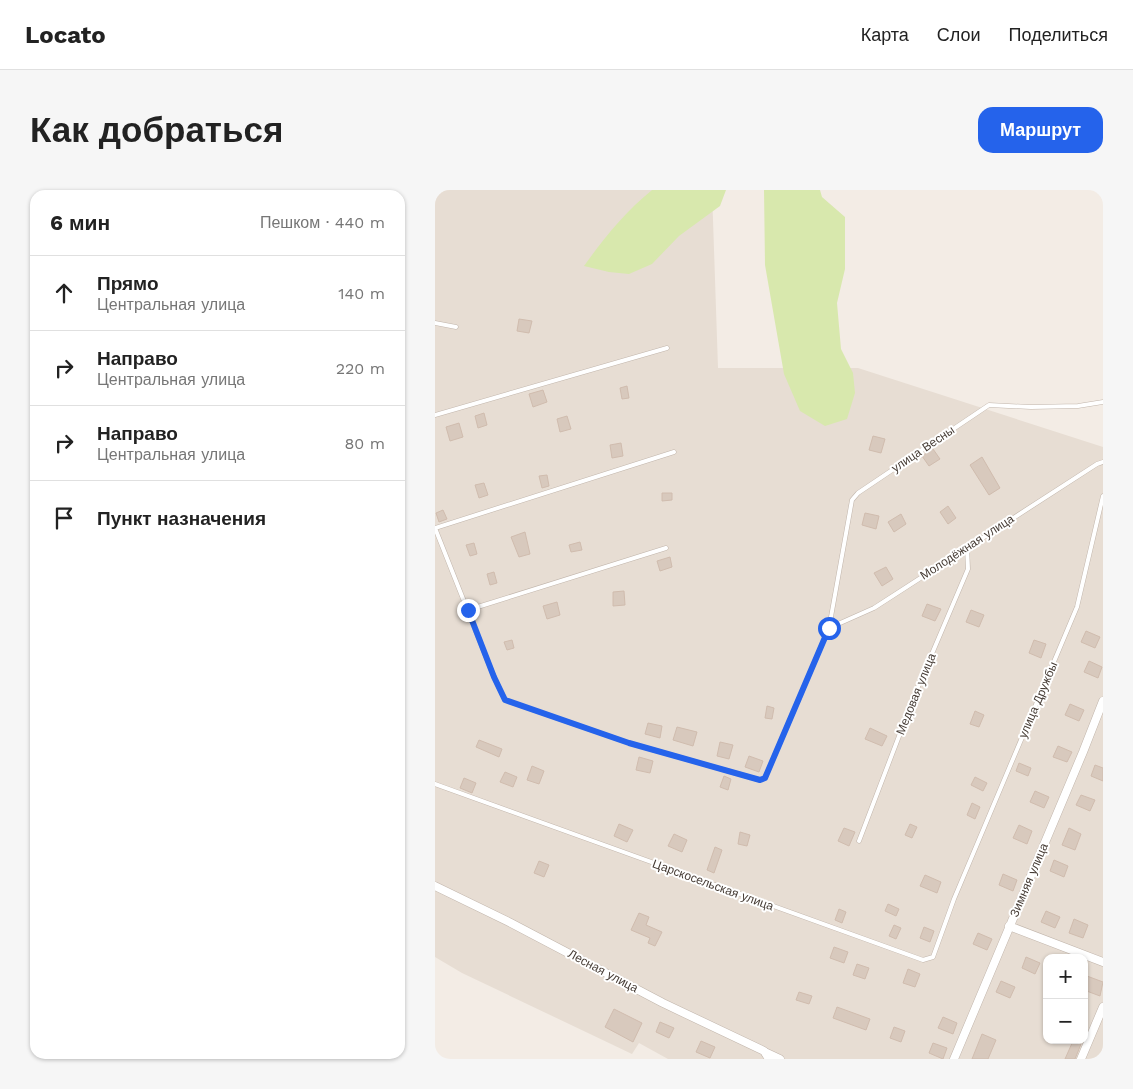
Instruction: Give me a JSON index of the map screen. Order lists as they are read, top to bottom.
{
  "streets": {
    "street": ["Зимняя улица", "Лесная улица"],
    "lane": [
      "улица Весны",
      "Молодёжная улица",
      "Медовая улица",
      "улица Дружбы",
      "Царскосельская улица"
    ]
  },
  "crossings": [
    ["улица Весны", "Молодёжная улица"],
    ["Молодёжная улица", "Медовая улица"],
    ["улица Дружбы", "Царскосельская улица"]
  ],
  "page": {
    "header": "Locato",
    "nav": ["Карта", "Слои", "Поделиться"],
    "buttons": "Маршрут",
    "title": "Как добраться",
    "heading": ["6 мин", "Пешком · 440 m"],
    "list": [
      ["Прямо", "Центральная улица", "140 m"],
      ["Направо", "Центральная улица", "220 m"],
      ["Направо", "Центральная улица", "80 m"],
      "Пункт назначения"
    ],
    "map_buttons": ["+", "−"]
  }
}
